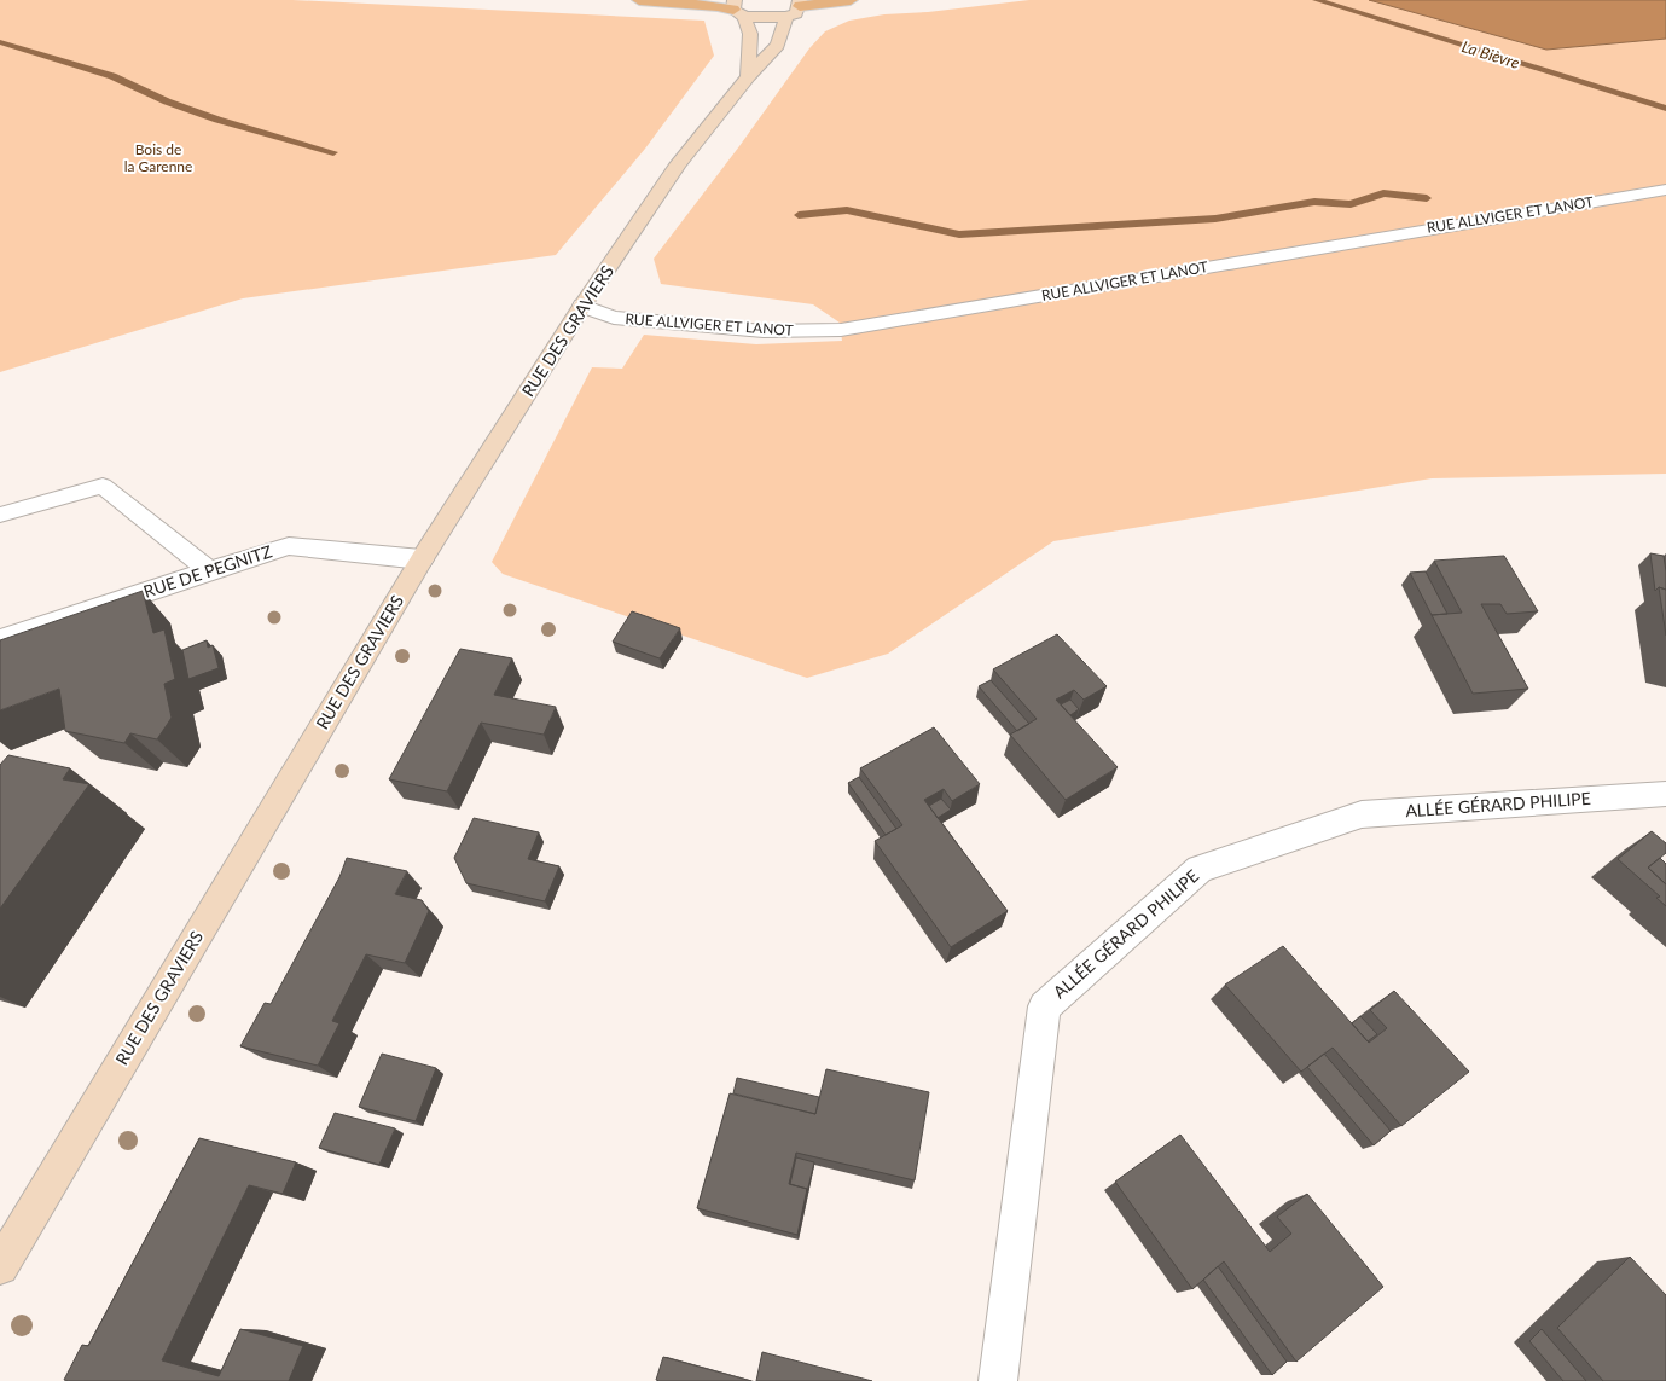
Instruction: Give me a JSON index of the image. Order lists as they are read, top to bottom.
{
  "streets": {
    "street": [
      "RUE ALLVIGER ET LANOT",
      "RUE DES GRAVIERS",
      "RUE DE PEGNITZ",
      "ALLÉE GÉRARD PHILIPE"
    ]
  },
  "crossings": [
    ["RUE ALLVIGER ET LANOT", "RUE DES GRAVIERS"],
    ["RUE DES GRAVIERS", "RUE DE PEGNITZ"]
  ],
  "water": ["La Bièvre"],
  "parks": ["Bois de la Garenne"]
}
